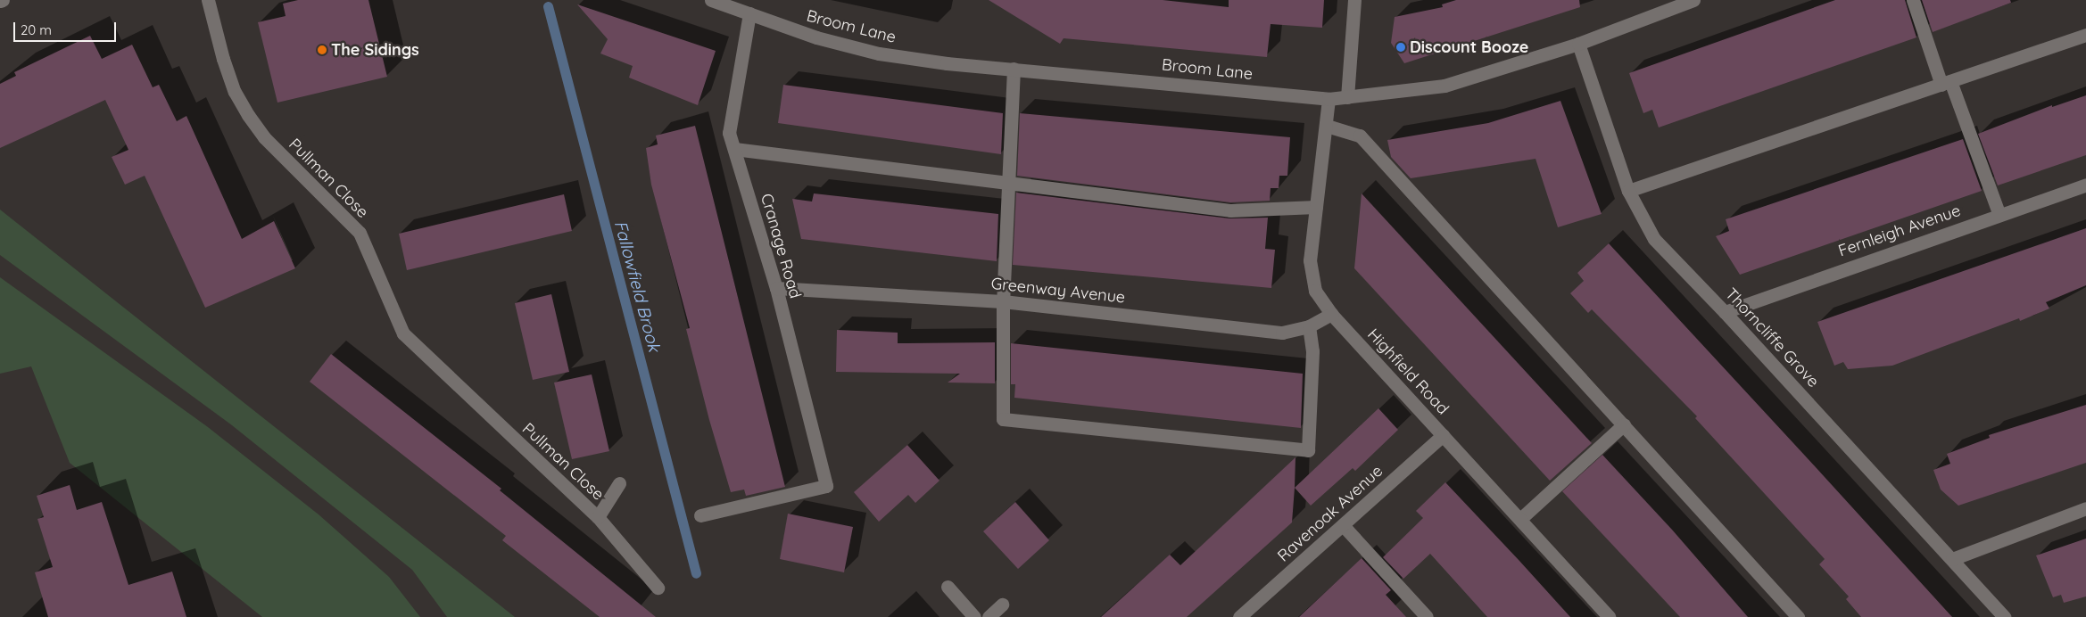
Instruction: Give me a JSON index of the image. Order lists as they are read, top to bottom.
{
  "streets": {
    "street": [
      "Broom Lane",
      "Pullman Close",
      "Fernleigh Avenue",
      "Cranage Road",
      "Greenway Avenue",
      "Thorncliffe Grove",
      "Highfield Road",
      "Ravenoak Avenue"
    ]
  },
  "crossings": [
    ["Broom Lane", "Cranage Road"],
    ["Broom Lane", "Thorncliffe Grove"],
    ["Broom Lane", "Highfield Road"],
    ["Fernleigh Avenue", "Thorncliffe Grove"],
    ["Cranage Road", "Greenway Avenue"],
    ["Greenway Avenue", "Highfield Road"],
    ["Highfield Road", "Ravenoak Avenue"]
  ],
  "water": ["Fallowfield Brook"],
  "places": ["Discount Booze", "The Sidings"],
  "scale_bar": "20 m"
}
